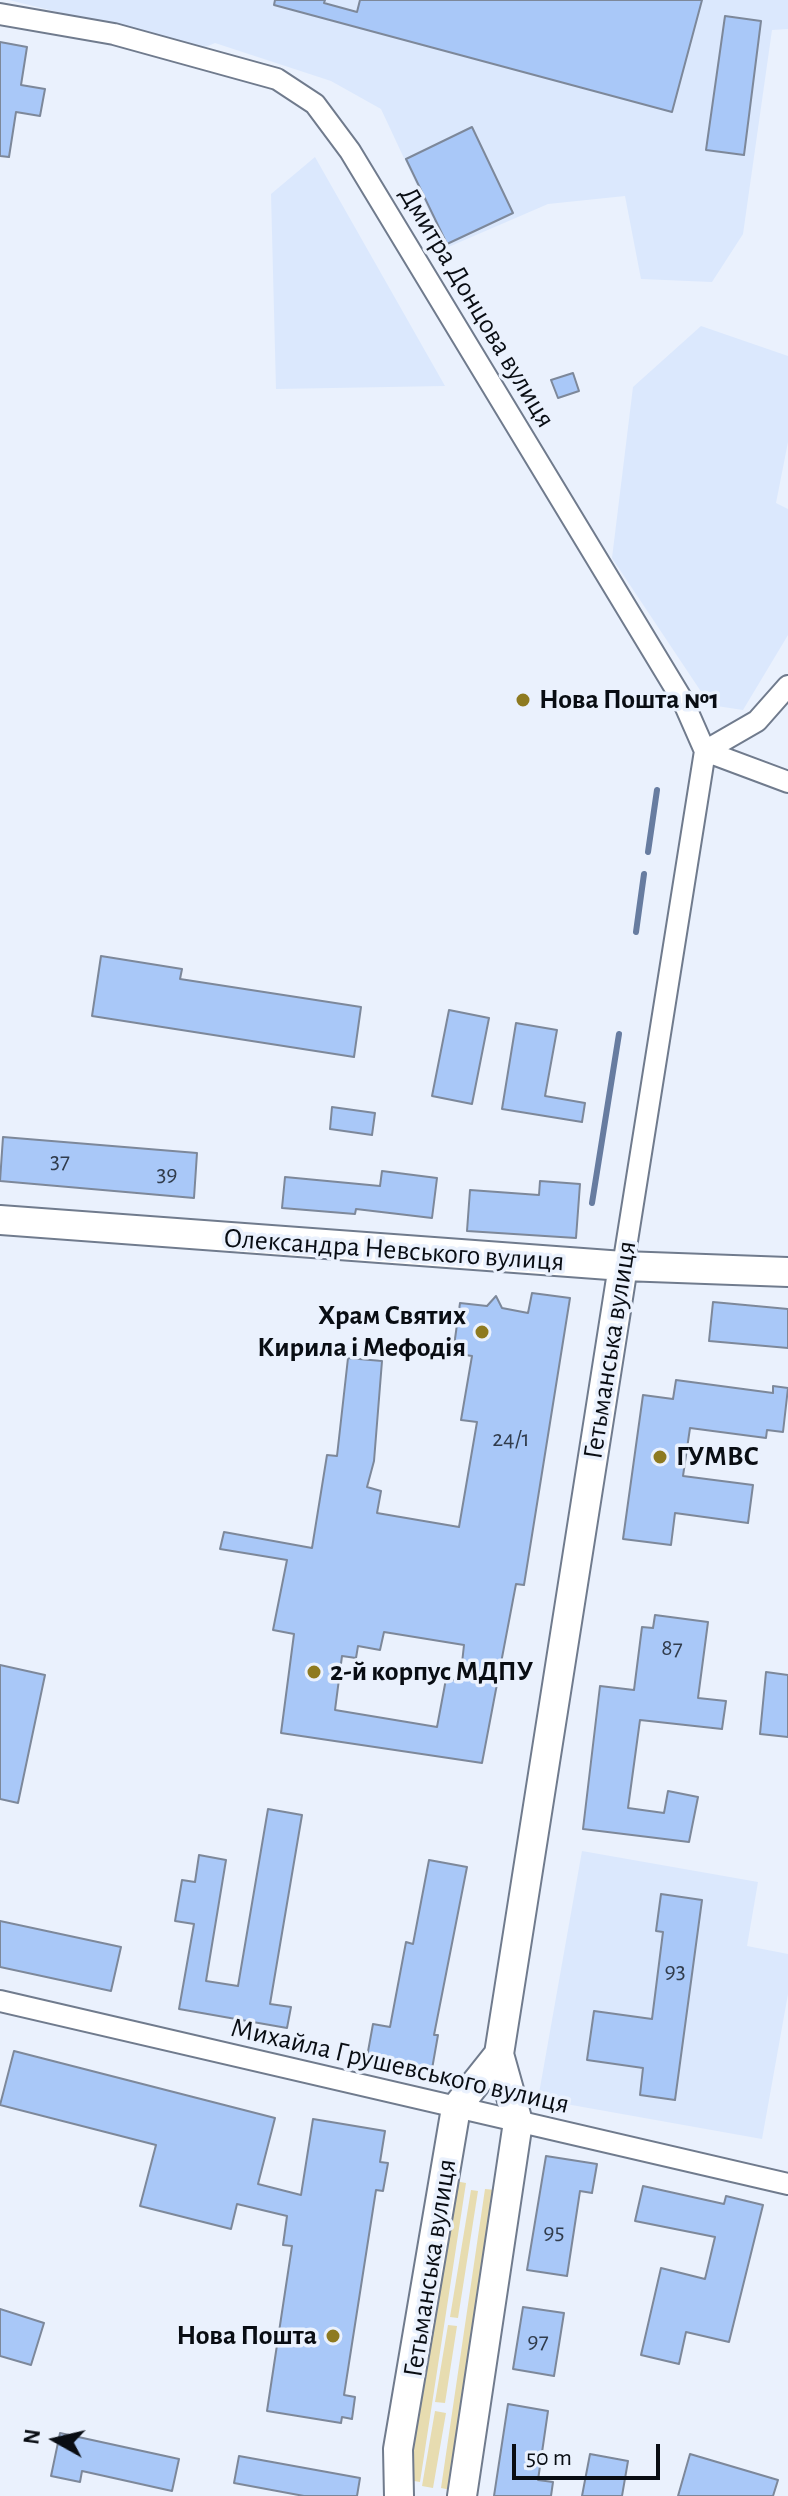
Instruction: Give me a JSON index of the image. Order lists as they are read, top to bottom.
{
  "streets": {
    "street": [
      "Дмитра Донцова вулиця",
      "Олександра Невського вулиця",
      "Гетьманська вулиця",
      "Михайла Грушевського вулиця"
    ]
  },
  "crossings": [
    ["Дмитра Донцова вулиця", "Гетьманська вулиця"],
    ["Олександра Невського вулиця", "Гетьманська вулиця"],
    ["Гетьманська вулиця", "Михайла Грушевського вулиця"]
  ],
  "places": [
    "Нова Пошта №1",
    "Храм Святих Кирила і Мефодія",
    "ГУМВС",
    "2-й корпус МДПУ",
    "Нова Пошта"
  ],
  "house_numbers": [
    "37",
    "39",
    "24/1",
    "87",
    "93",
    "95",
    "97"
  ],
  "scale_bar": "50 m",
  "north": "left"
}
